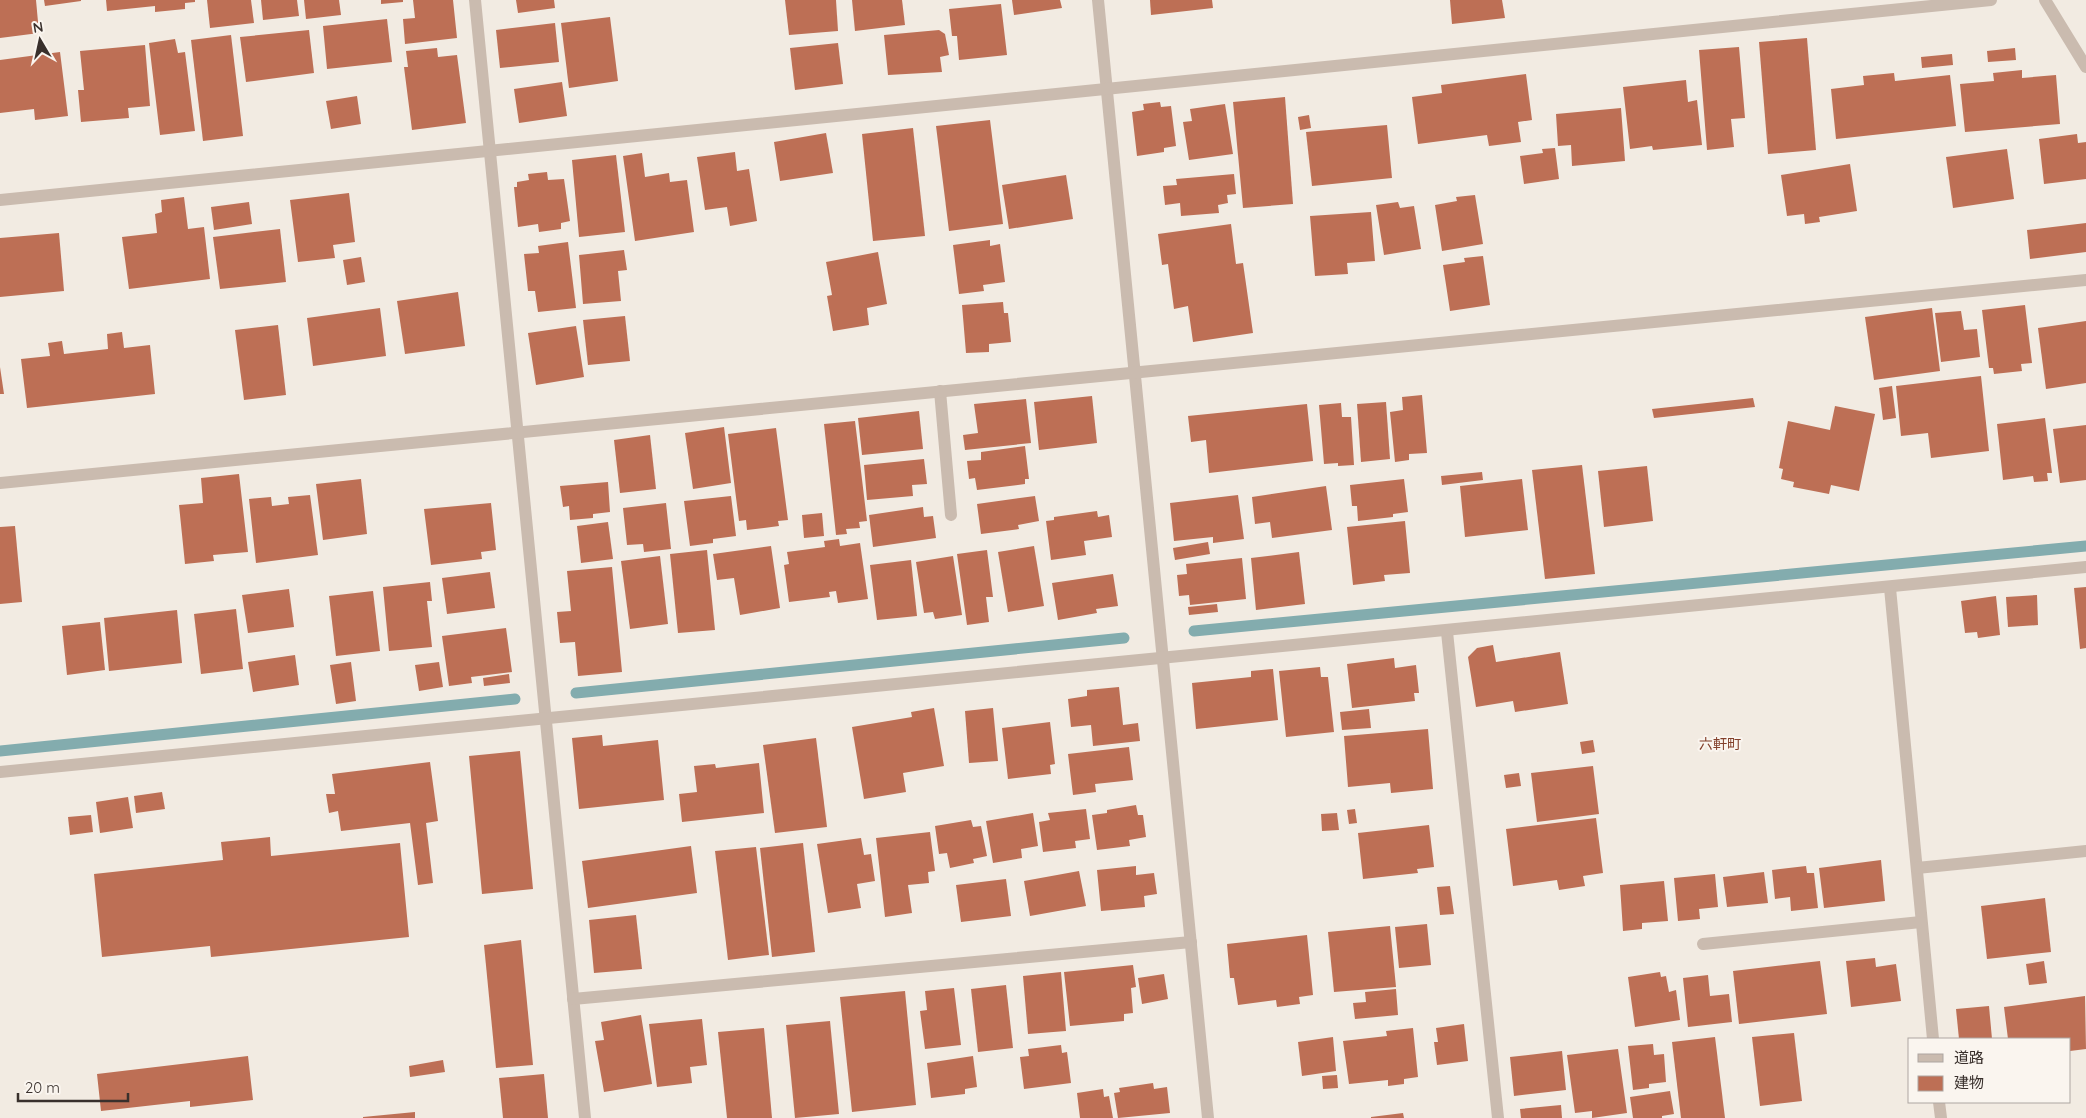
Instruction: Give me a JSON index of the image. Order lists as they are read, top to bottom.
{
  "districts": ["六軒町"],
  "legend": ["道路", "建物"],
  "scale_bar": "20 m",
  "north": "top"
}
